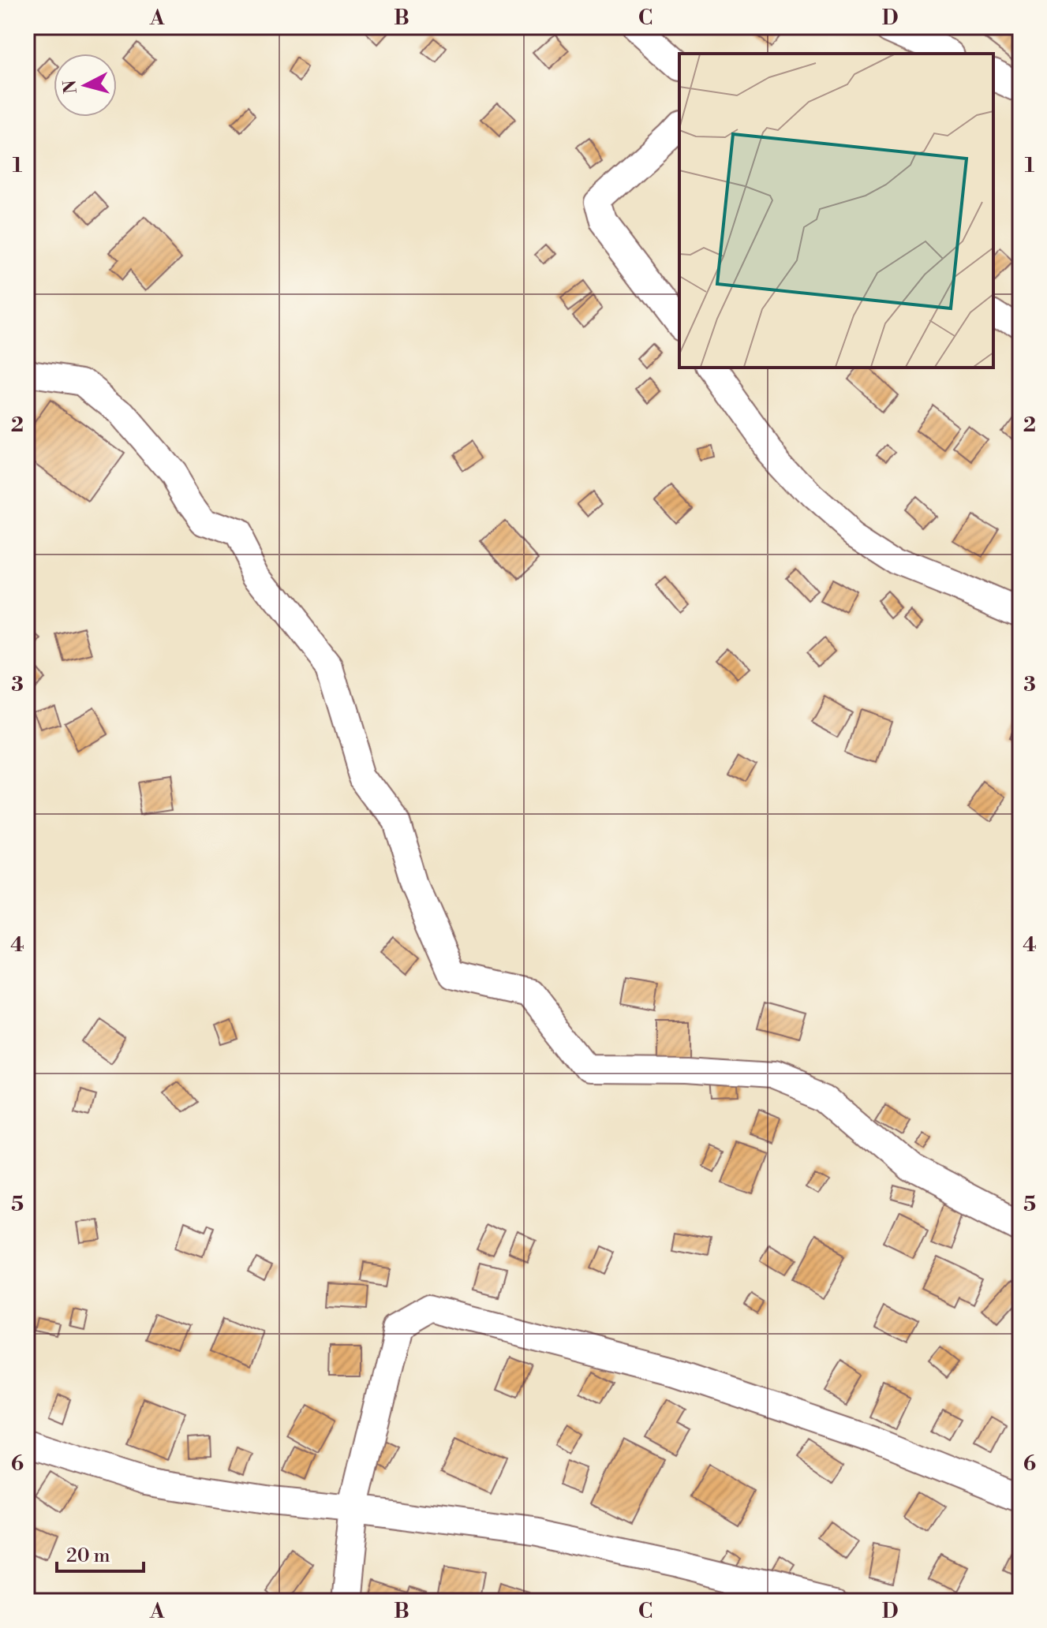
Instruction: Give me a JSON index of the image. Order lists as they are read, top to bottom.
{
  "scale_bar": "20 m",
  "north": "left",
  "grid": {
    "columns": [
      "A",
      "B",
      "C",
      "D"
    ],
    "rows": [
      "1",
      "2",
      "3",
      "4",
      "5",
      "6"
    ]
  }
}
